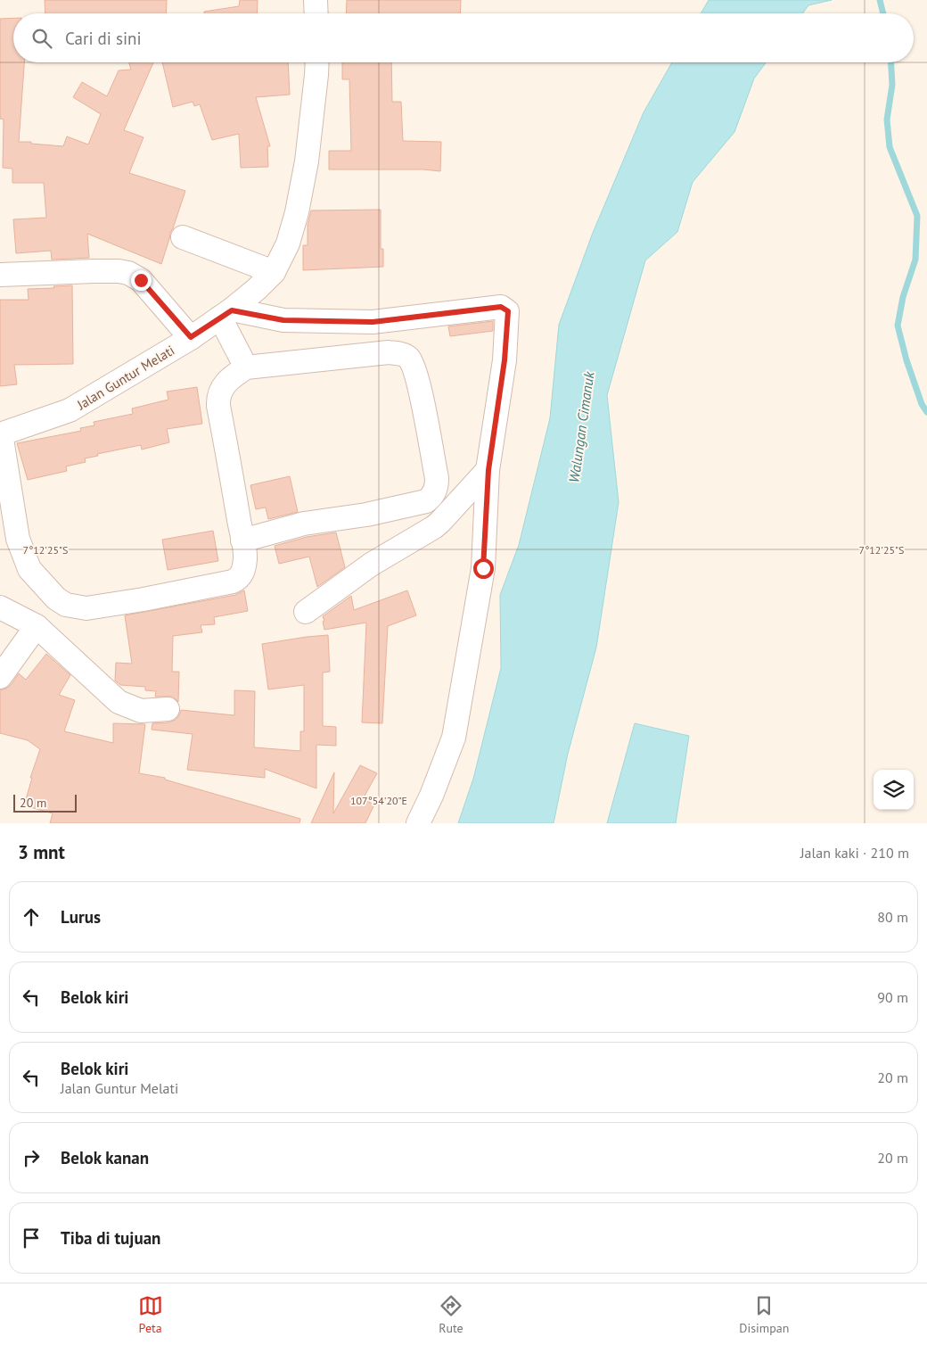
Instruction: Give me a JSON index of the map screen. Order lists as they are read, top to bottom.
{
  "streets": {
    "street": ["Jalan Guntur Melati"]
  },
  "water": ["Walungan Cimanuk"],
  "scale_bar": "20 m",
  "page": {
    "search": "Cari di sini",
    "scale": "20 m",
    "heading": ["3 mnt", "Jalan kaki · 210 m"],
    "list": [
      ["Lurus", "80 m"],
      ["Belok kiri", "90 m"],
      ["Belok kiri", "Jalan Guntur Melati", "20 m"],
      ["Belok kanan", "20 m"],
      "Tiba di tujuan"
    ],
    "nav": ["Peta", "Rute", "Disimpan"]
  },
  "coordinates": ["7°12'25\"S", "107°54'20\"E"]
}
